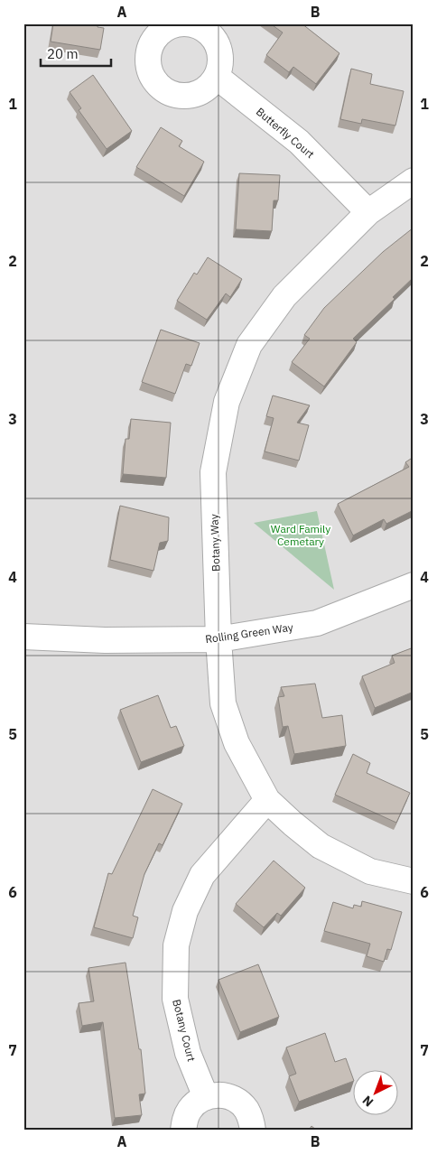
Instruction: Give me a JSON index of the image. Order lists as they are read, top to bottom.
{
  "streets": {
    "street": [
      "Butterfly Court",
      "Botany Way",
      "Rolling Green Way",
      "Botany Court"
    ]
  },
  "crossings": [
    ["Butterfly Court", "Botany Way"],
    ["Botany Way", "Rolling Green Way"],
    ["Botany Way", "Botany Court"]
  ],
  "parks": ["Ward Family Cemetary"],
  "scale_bar": "20 m",
  "north": "bottom left",
  "grid": {
    "columns": ["A", "B"],
    "rows": [
      "1",
      "2",
      "3",
      "4",
      "5",
      "6",
      "7"
    ]
  }
}
